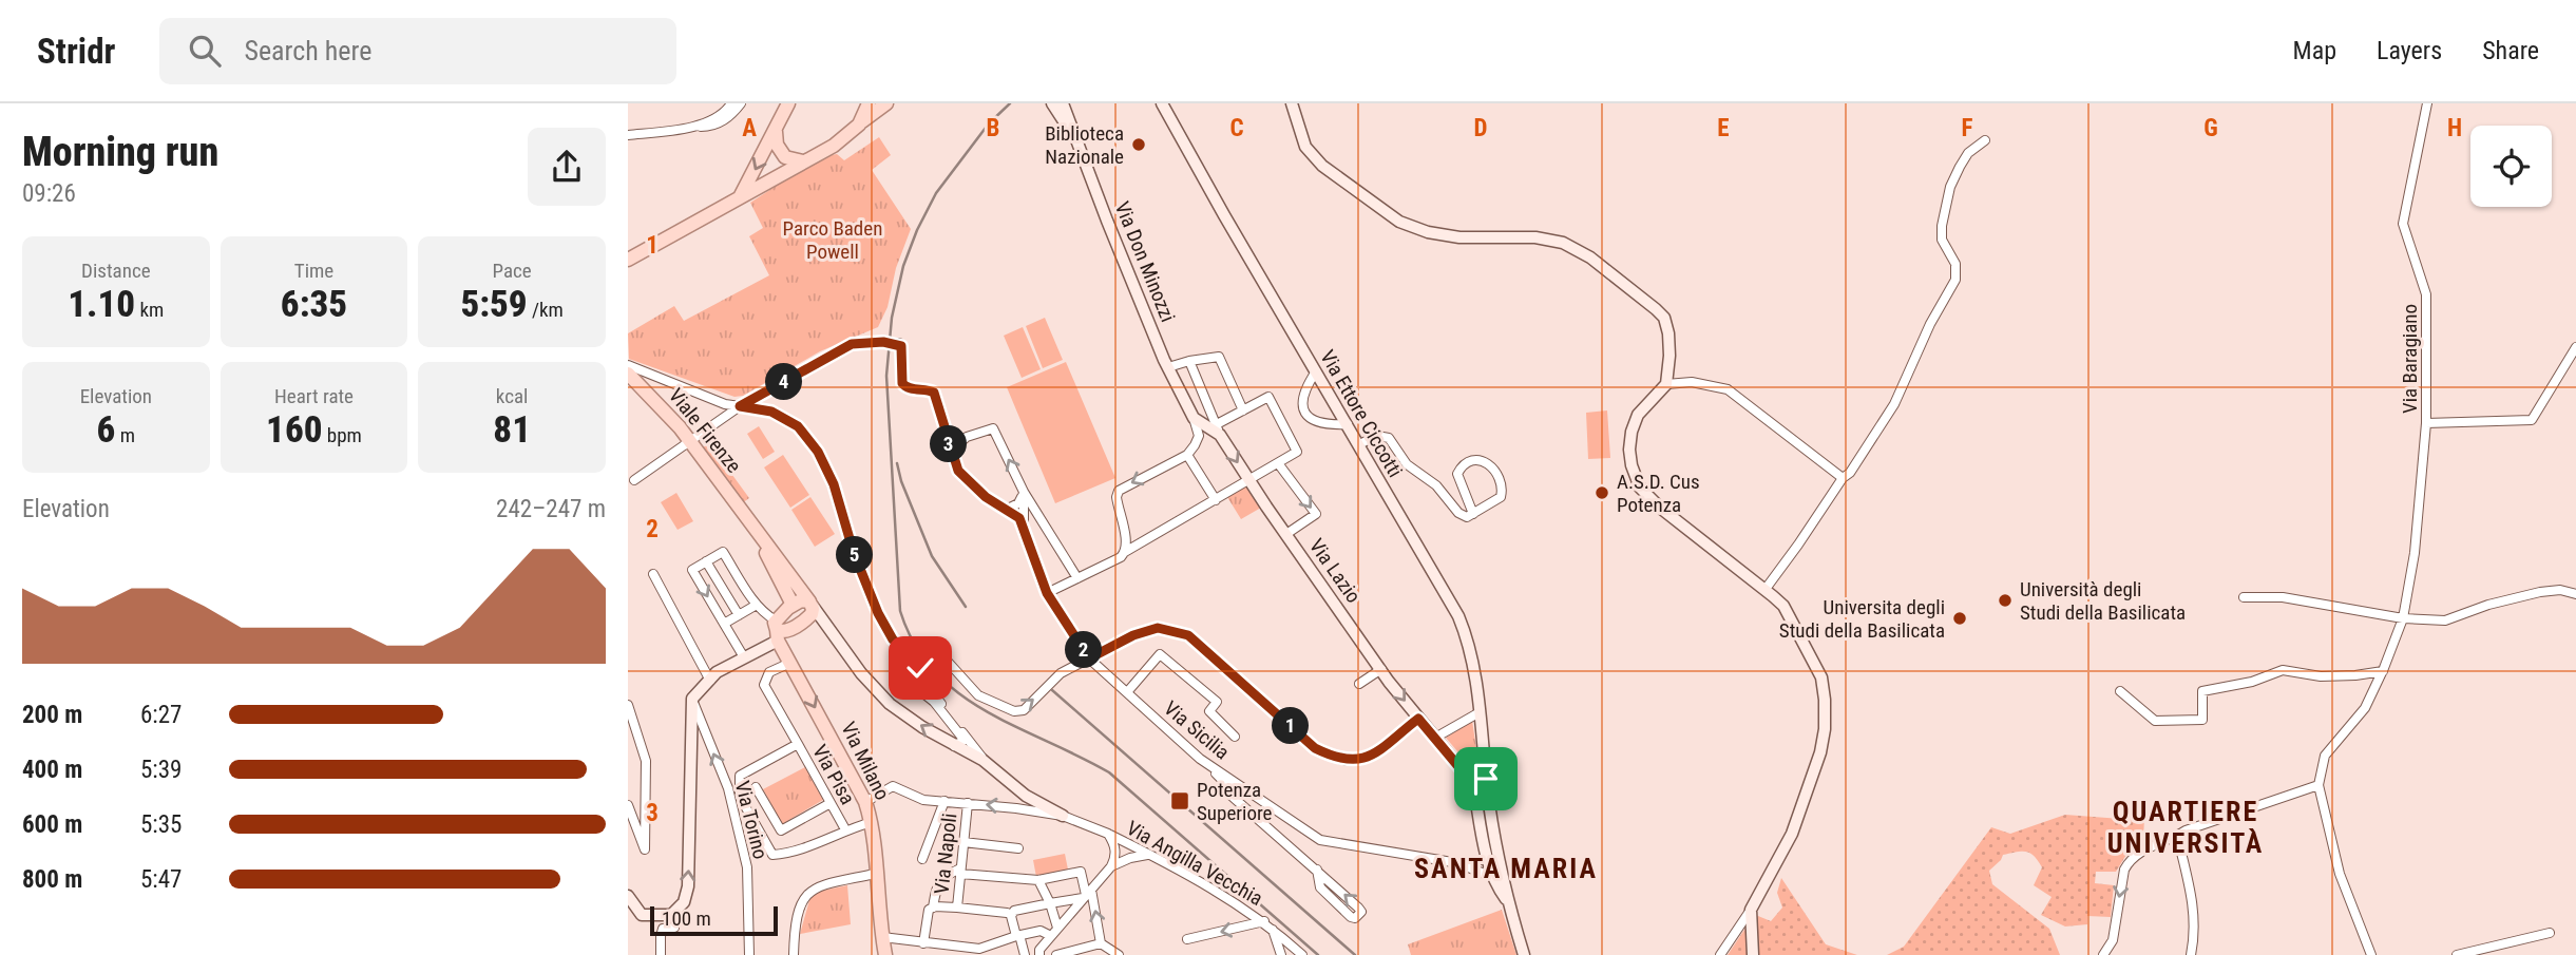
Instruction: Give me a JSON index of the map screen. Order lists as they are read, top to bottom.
{
  "streets": {
    "main road": [
      "Via Don Minozzi",
      "Via Ettore Ciccotti",
      "Viale Firenze",
      "Via Lazio",
      "Via Milano"
    ],
    "street": [
      "Via Baragiano",
      "Via Sicilia",
      "Via Pisa",
      "Via Torino",
      "Via Napoli",
      "Via Angilla Vecchia"
    ]
  },
  "crossings": [
    ["Via Don Minozzi", "Via Lazio"],
    ["Via Ettore Ciccotti", "Via Lazio"],
    ["Viale Firenze", "Via Angilla Vecchia"],
    ["Via Milano", "Via Pisa"],
    ["Via Milano", "Via Angilla Vecchia"],
    ["Via Napoli", "Via Angilla Vecchia"]
  ],
  "one_way": ["Via Milano", "Via Torino"],
  "districts": ["QUARTIERE UNIVERSITÀ", "SANTA MARIA"],
  "parks": ["Parco Baden Powell"],
  "places": {
    "other": [
      "Biblioteca Nazionale",
      "A.S.D. Cus Potenza",
      "Università degli Studi della Basilicata",
      "Universita degli Studi della Basilicata"
    ],
    "transit": ["Potenza Superiore"]
  },
  "scale_bar": "100 m",
  "page": {
    "header": "Stridr",
    "search": "Search here",
    "nav": ["Map", "Layers", "Share"],
    "heading": ["Morning run", "09:26"],
    "stats": [
      ["Distance", "1.10 km"],
      ["Time", "6:35"],
      ["Pace", "5:59 /km"],
      ["Elevation", "6 m"],
      ["Heart rate", "160 bpm"],
      ["kcal", "81"]
    ],
    "pins": [
      "4",
      "3",
      "5",
      "2",
      "1"
    ],
    "chart": ["Elevation", "242–247 m"],
    "list": [
      {
        "name": "200 m",
        "note": "6:27"
      },
      {
        "name": "400 m",
        "note": "5:39"
      },
      {
        "name": "600 m",
        "note": "5:35"
      },
      {
        "name": "800 m",
        "note": "5:47"
      }
    ],
    "scale": "100 m"
  },
  "grid": {
    "columns": [
      "A",
      "B",
      "C",
      "D",
      "E",
      "F",
      "G",
      "H"
    ],
    "rows": ["1", "2", "3"]
  }
}
